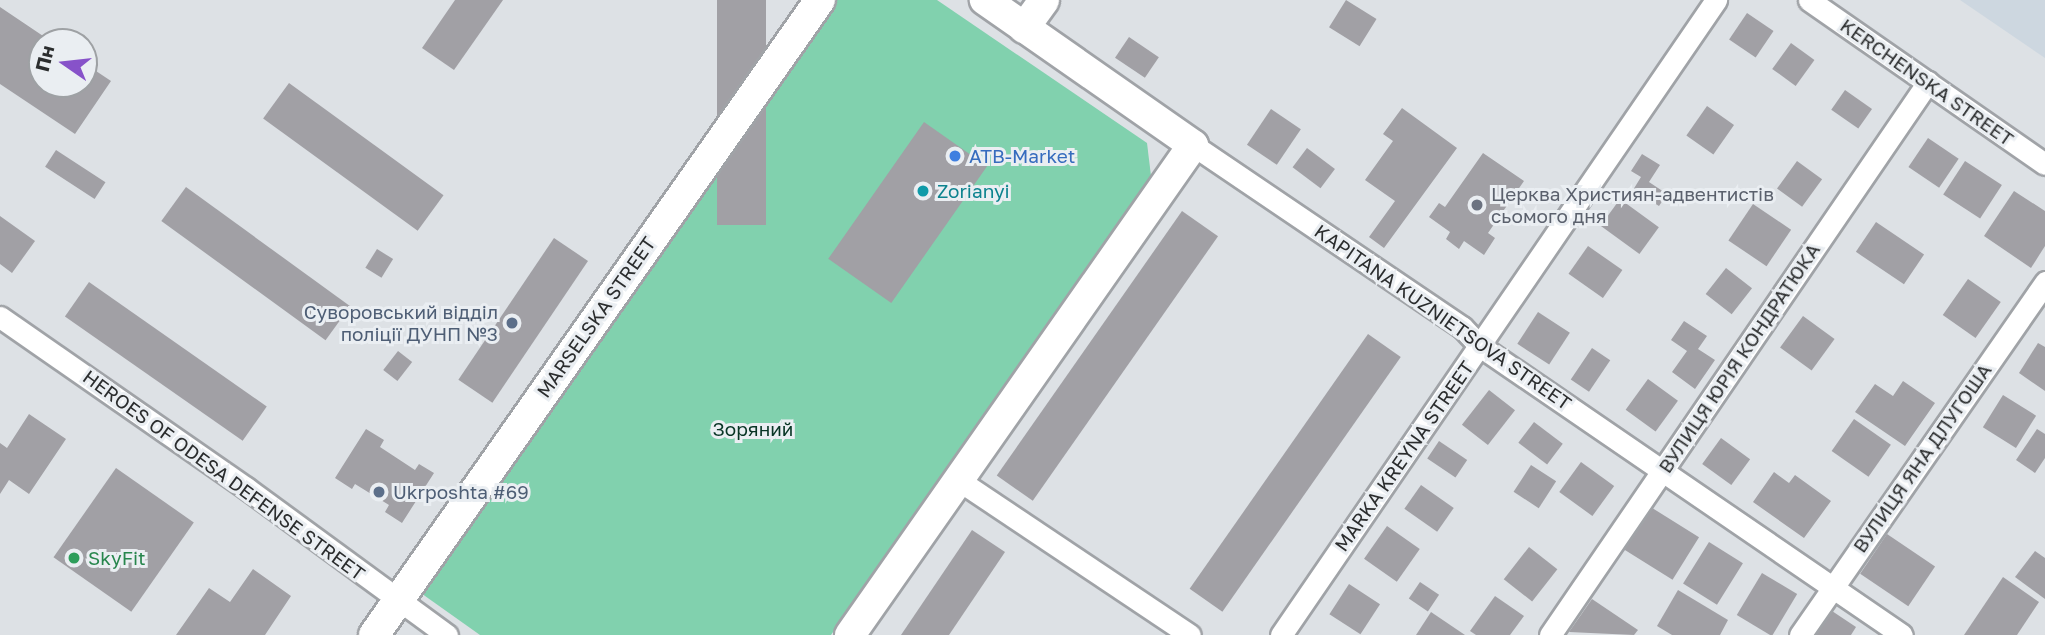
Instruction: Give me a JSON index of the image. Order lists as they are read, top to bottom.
{
  "streets": {
    "street": [
      "KERCHENSKA STREET",
      "MARSELSKA STREET",
      "KAPITANA KUZNIETSOVA STREET",
      "ВУЛИЦЯ ЮРІЯ КОНДРАТЮКА",
      "MARKA KREYNA STREET",
      "ВУЛИЦЯ ЯНА ДЛУГОША",
      "HEROES OF ODESA DEFENSE STREET"
    ]
  },
  "crossings": [
    ["KERCHENSKA STREET", "ВУЛИЦЯ ЮРІЯ КОНДРАТЮКА"],
    ["MARSELSKA STREET", "HEROES OF ODESA DEFENSE STREET"],
    ["KAPITANA KUZNIETSOVA STREET", "ВУЛИЦЯ ЮРІЯ КОНДРАТЮКА"],
    ["KAPITANA KUZNIETSOVA STREET", "MARKA KREYNA STREET"],
    ["KAPITANA KUZNIETSOVA STREET", "ВУЛИЦЯ ЯНА ДЛУГОША"]
  ],
  "parks": ["Зоряний"],
  "places": [
    "ATB-Market",
    "Zorianyi",
    "Церква Християн-адвентистів сьомого дня",
    "Суворовський відділ поліції ДУНП №3",
    "Ukrposhta #69",
    "SkyFit"
  ],
  "north": "left"
}
